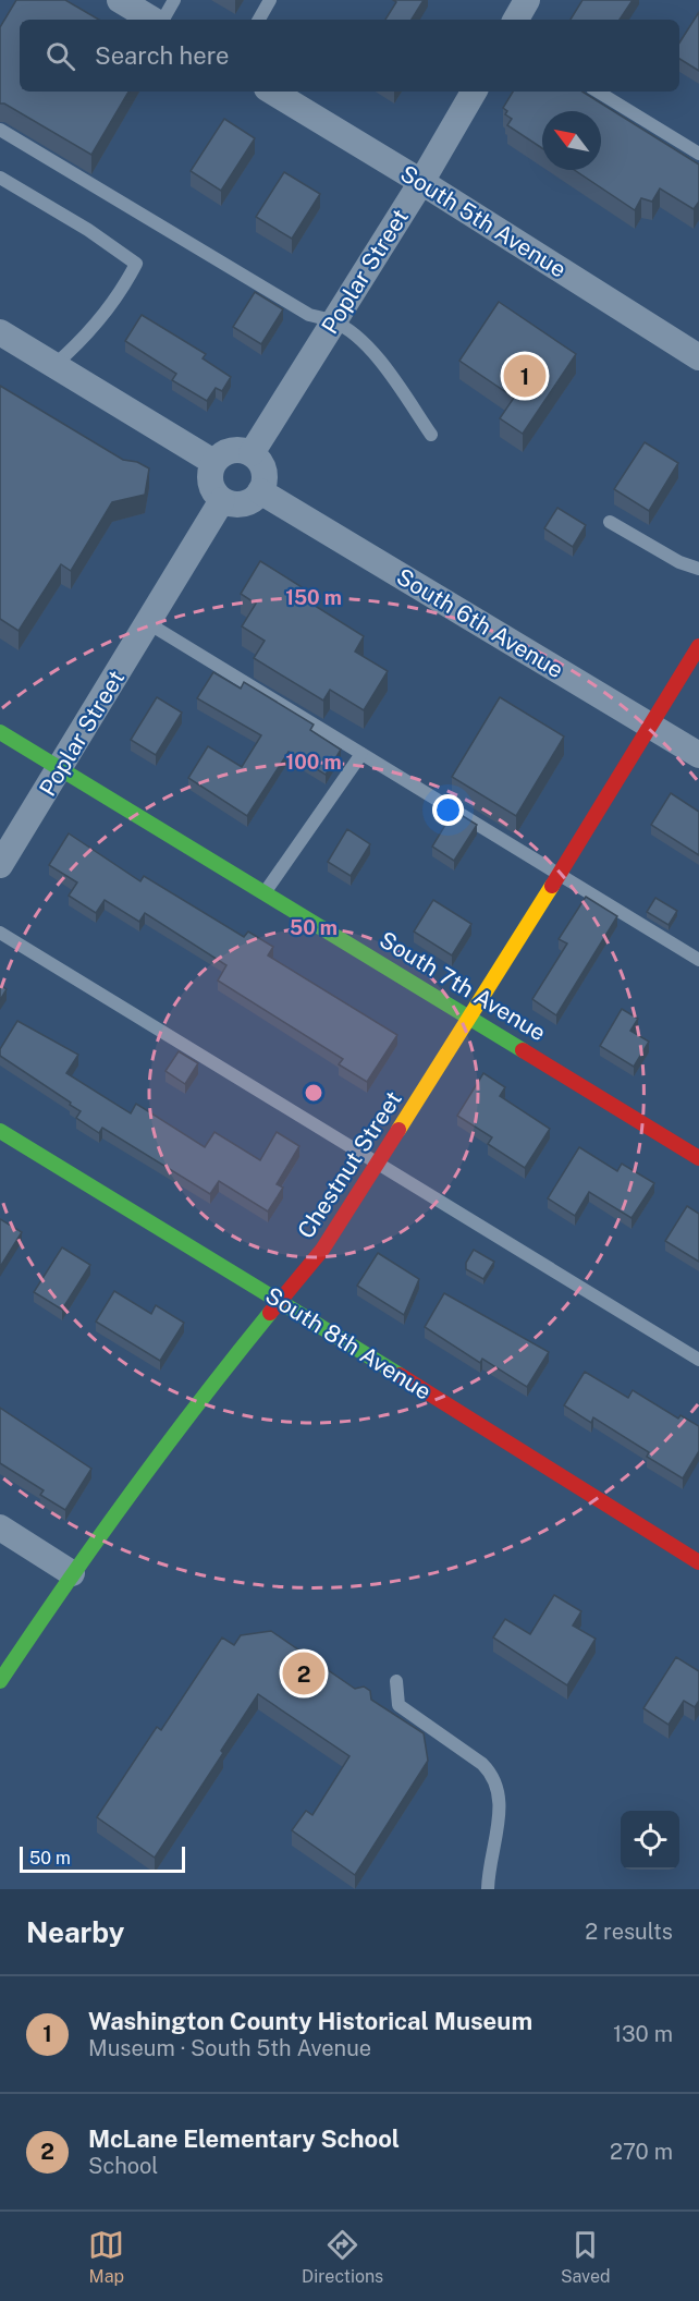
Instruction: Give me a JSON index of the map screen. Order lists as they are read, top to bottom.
{
  "streets": {
    "street": [
      "South 5th Avenue",
      "Poplar Street",
      "South 6th Avenue",
      "South 7th Avenue",
      "Chestnut Street",
      "South 8th Avenue"
    ]
  },
  "crossings": [
    ["South 5th Avenue", "Poplar Street"],
    ["Poplar Street", "South 6th Avenue"],
    ["Poplar Street", "South 7th Avenue"],
    ["South 6th Avenue", "Chestnut Street"],
    ["South 7th Avenue", "Chestnut Street"],
    ["Chestnut Street", "South 8th Avenue"]
  ],
  "scale_bar": "50 m",
  "north": "top left",
  "page": {
    "search": "Search here",
    "pins": ["1", "2"],
    "scale": "50 m",
    "heading": ["Nearby", "2 results"],
    "list": [
      {
        "mark": "1",
        "name": "Washington County Historical Museum",
        "note": "Museum · South 5th Avenue",
        "value": "130 m"
      },
      {
        "mark": "2",
        "name": "McLane Elementary School",
        "note": "School",
        "value": "270 m"
      }
    ],
    "nav": ["Map", "Directions", "Saved"]
  },
  "rings": ["150 m", "100 m", "50 m"]
}
